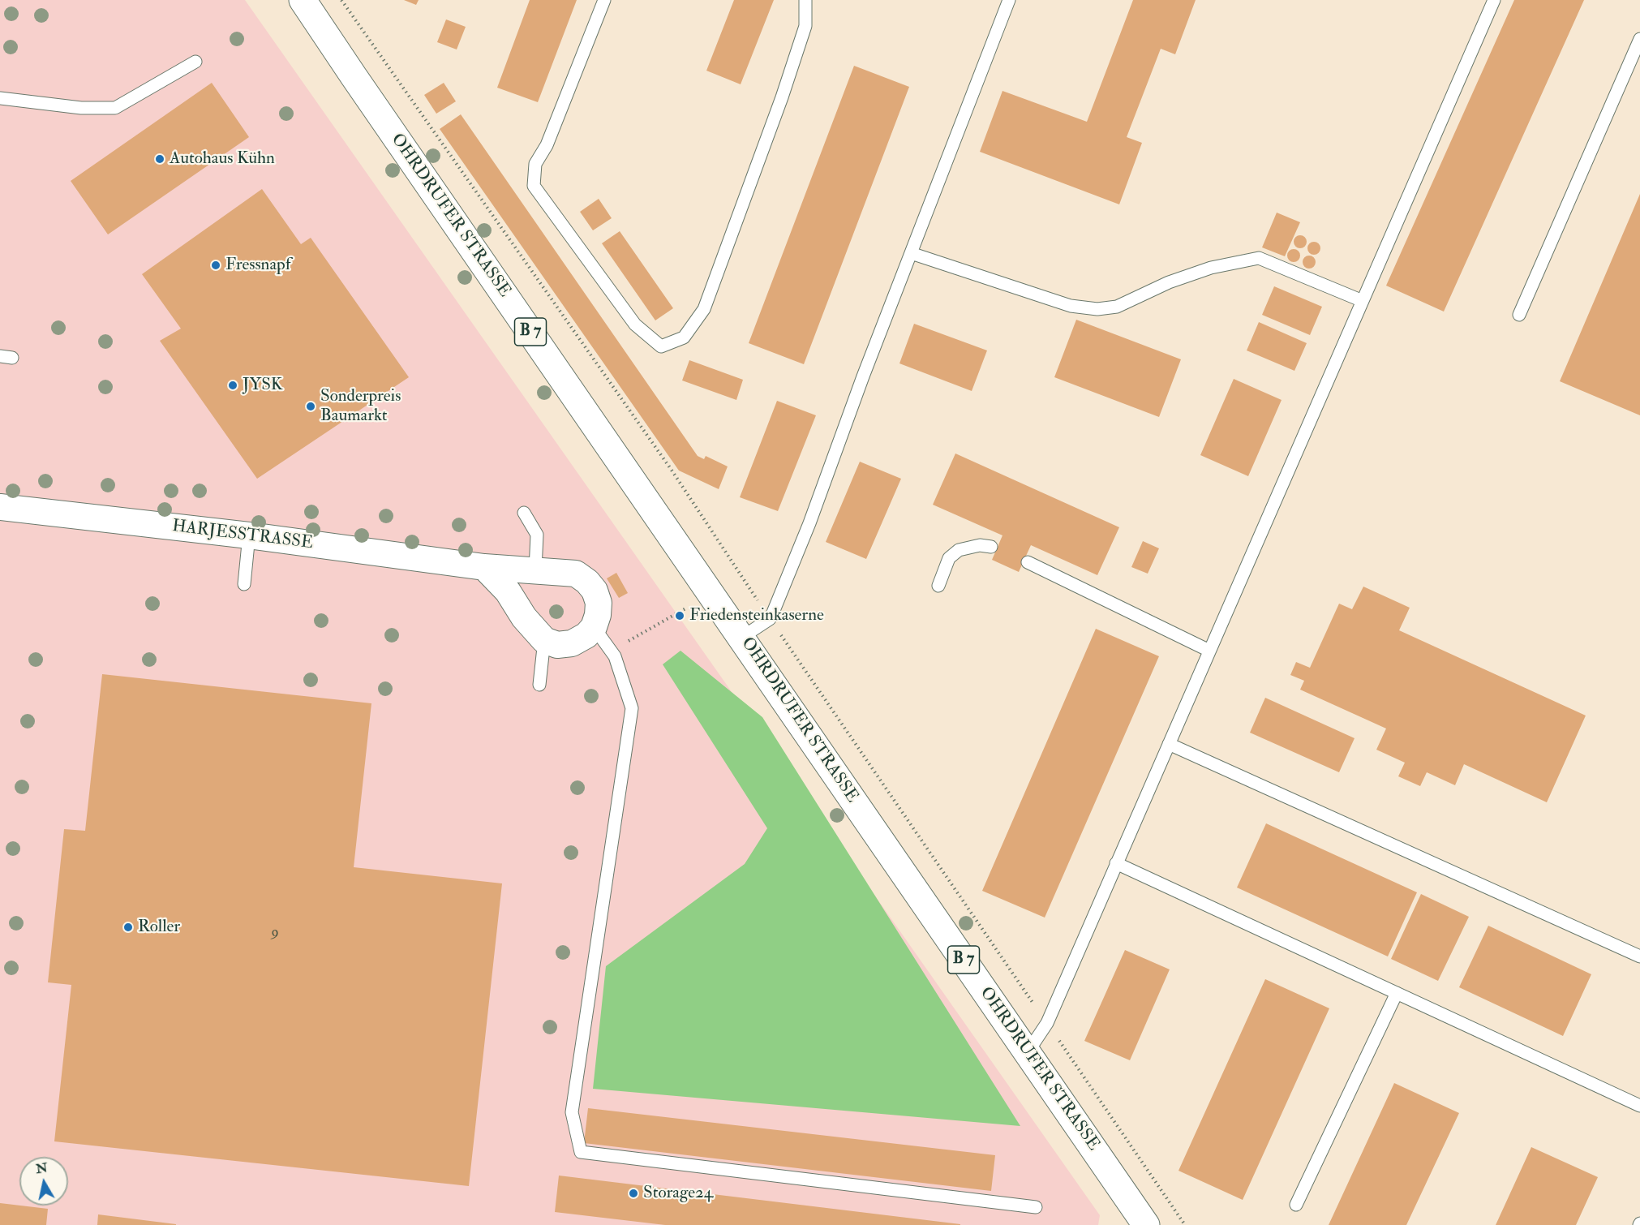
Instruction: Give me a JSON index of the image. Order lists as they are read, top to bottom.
{
  "streets": {
    "main road": ["OHRDRUFER STRASSE", "B 7"],
    "street": ["HARJESSTRASSE"]
  },
  "places": [
    "Autohaus Kühn",
    "Fressnapf",
    "JYSK",
    "Sonderpreis Baumarkt",
    "Friedensteinkaserne",
    "Roller",
    "Storage24"
  ],
  "house_numbers": ["9"],
  "north": "top"
}
